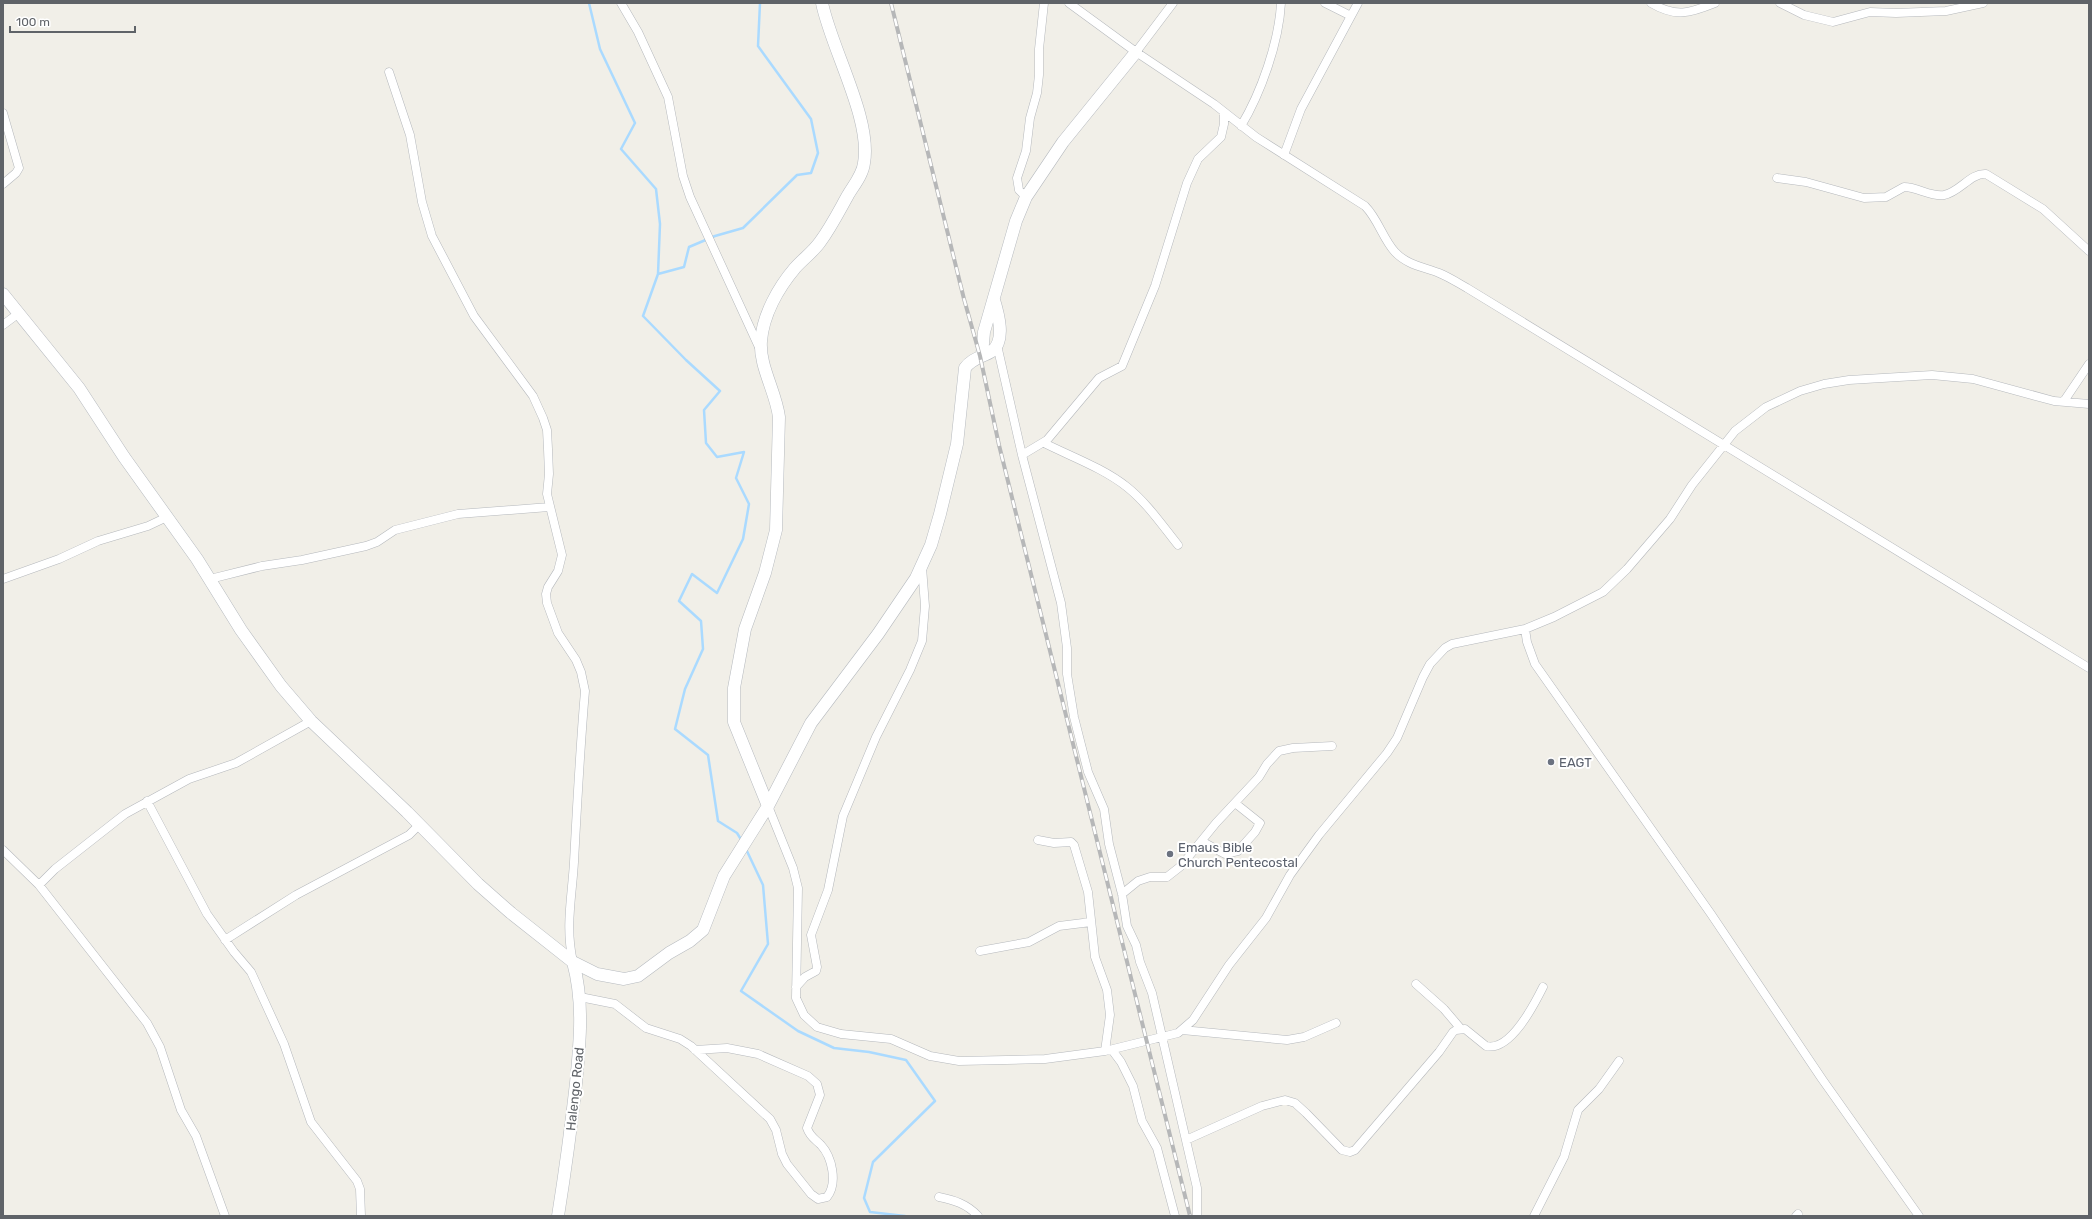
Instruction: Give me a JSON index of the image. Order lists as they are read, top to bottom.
{
  "streets": {
    "street": ["Halengo Road"]
  },
  "places": ["EAGT", "Emaus Bible Church Pentecostal"],
  "scale_bar": "100 m"
}
